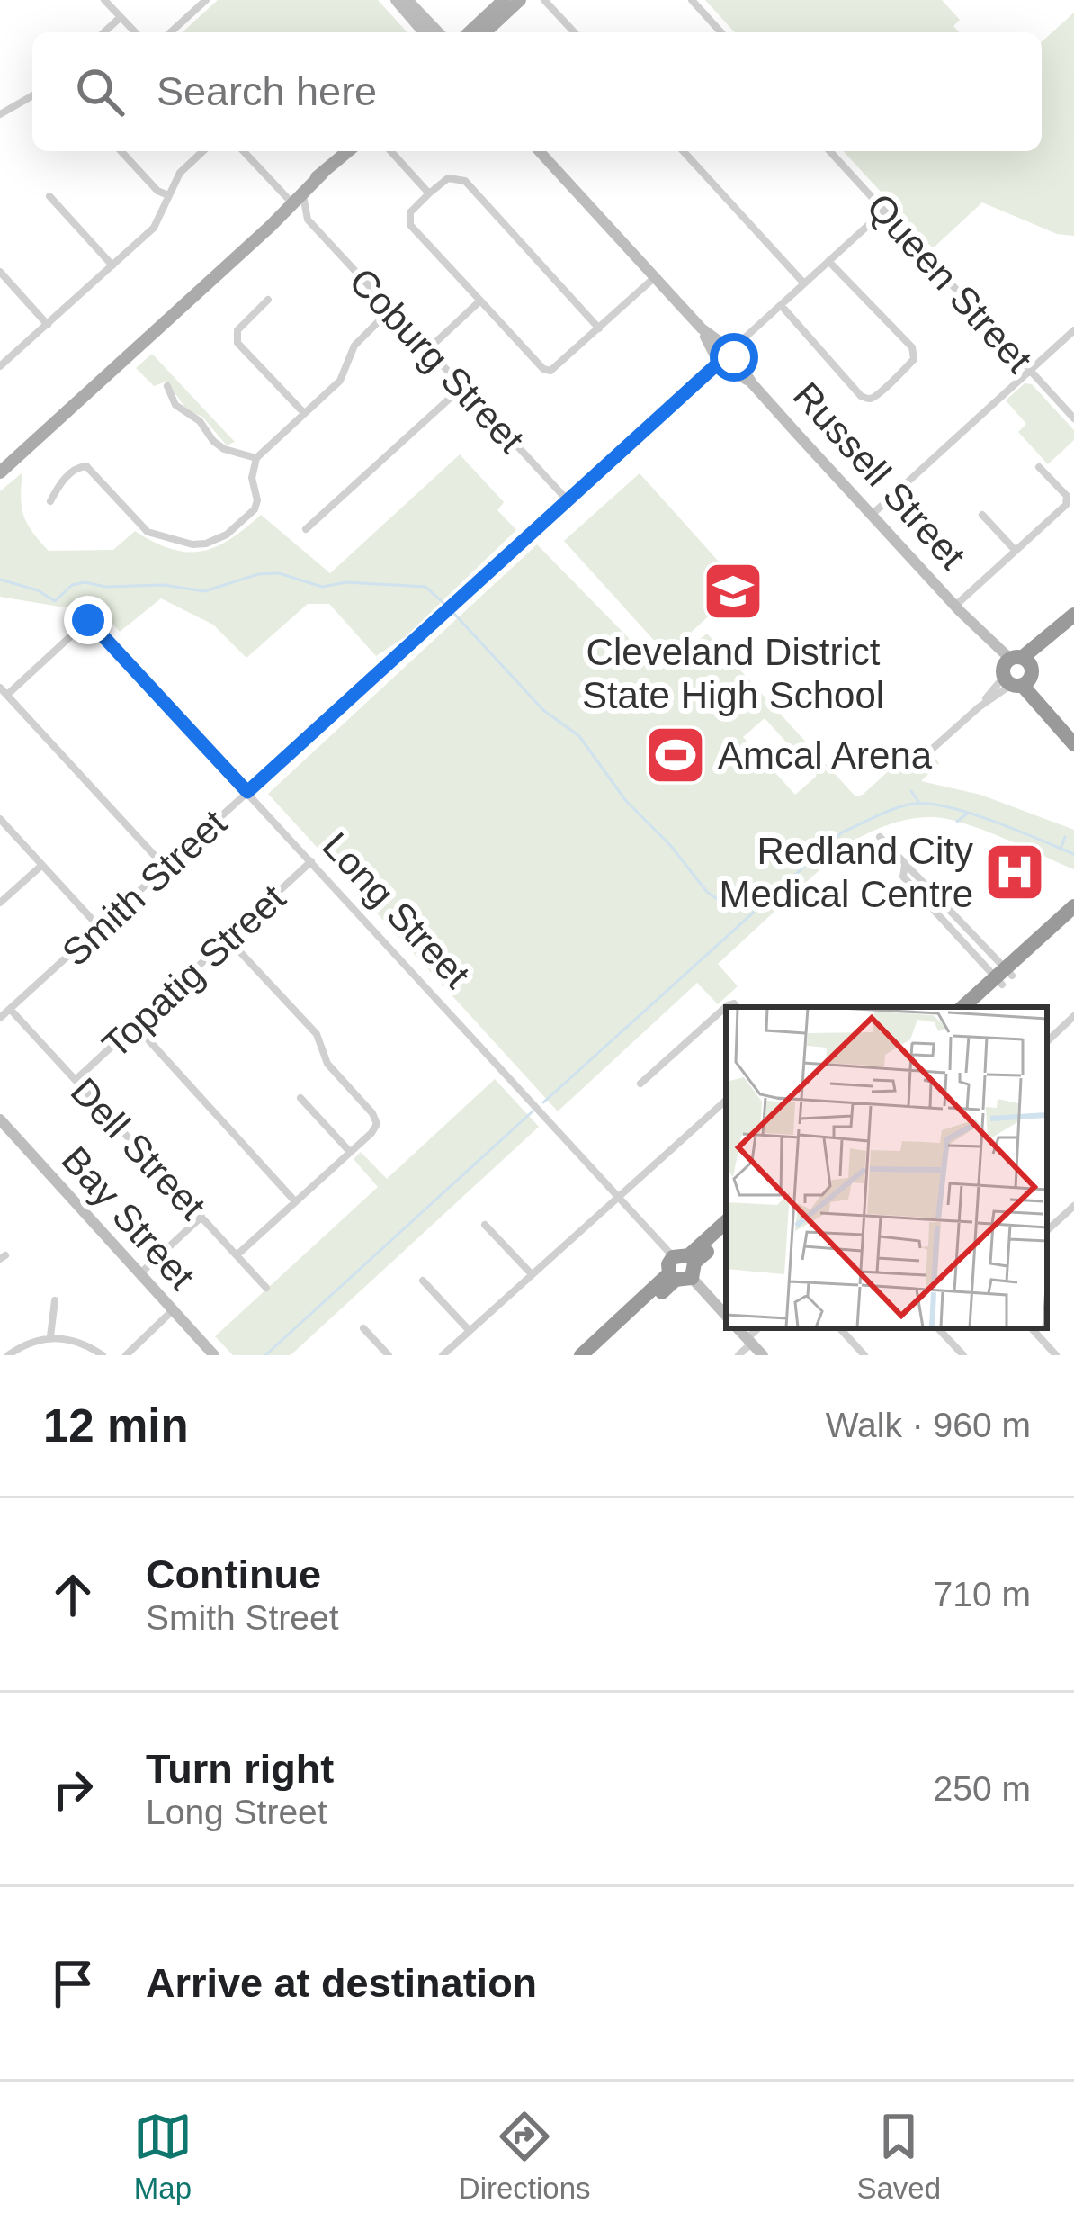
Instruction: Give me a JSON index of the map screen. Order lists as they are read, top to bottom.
{
  "streets": {
    "highway": ["Russell Street"],
    "main road": ["Long Street", "Bay Street"],
    "street": [
      "Queen Street",
      "Coburg Street",
      "Smith Street",
      "Topatig Street",
      "Dell Street"
    ]
  },
  "crossings": [
    ["Queen Street", "Smith Street"],
    ["Coburg Street", "Smith Street"],
    ["Russell Street", "Smith Street"],
    ["Smith Street", "Long Street"],
    ["Smith Street", "Dell Street"],
    ["Long Street", "Topatig Street"],
    ["Topatig Street", "Dell Street"]
  ],
  "places": {
    "school or university": ["Cleveland District State High School"],
    "sports": ["Amcal Arena"],
    "hospital": ["Redland City Medical Centre"]
  },
  "page": {
    "search": "Search here",
    "heading": ["12 min", "Walk · 960 m"],
    "list": [
      ["Continue", "Smith Street", "710 m"],
      ["Turn right", "Long Street", "250 m"],
      "Arrive at destination"
    ],
    "nav": ["Map", "Directions", "Saved"]
  }
}
